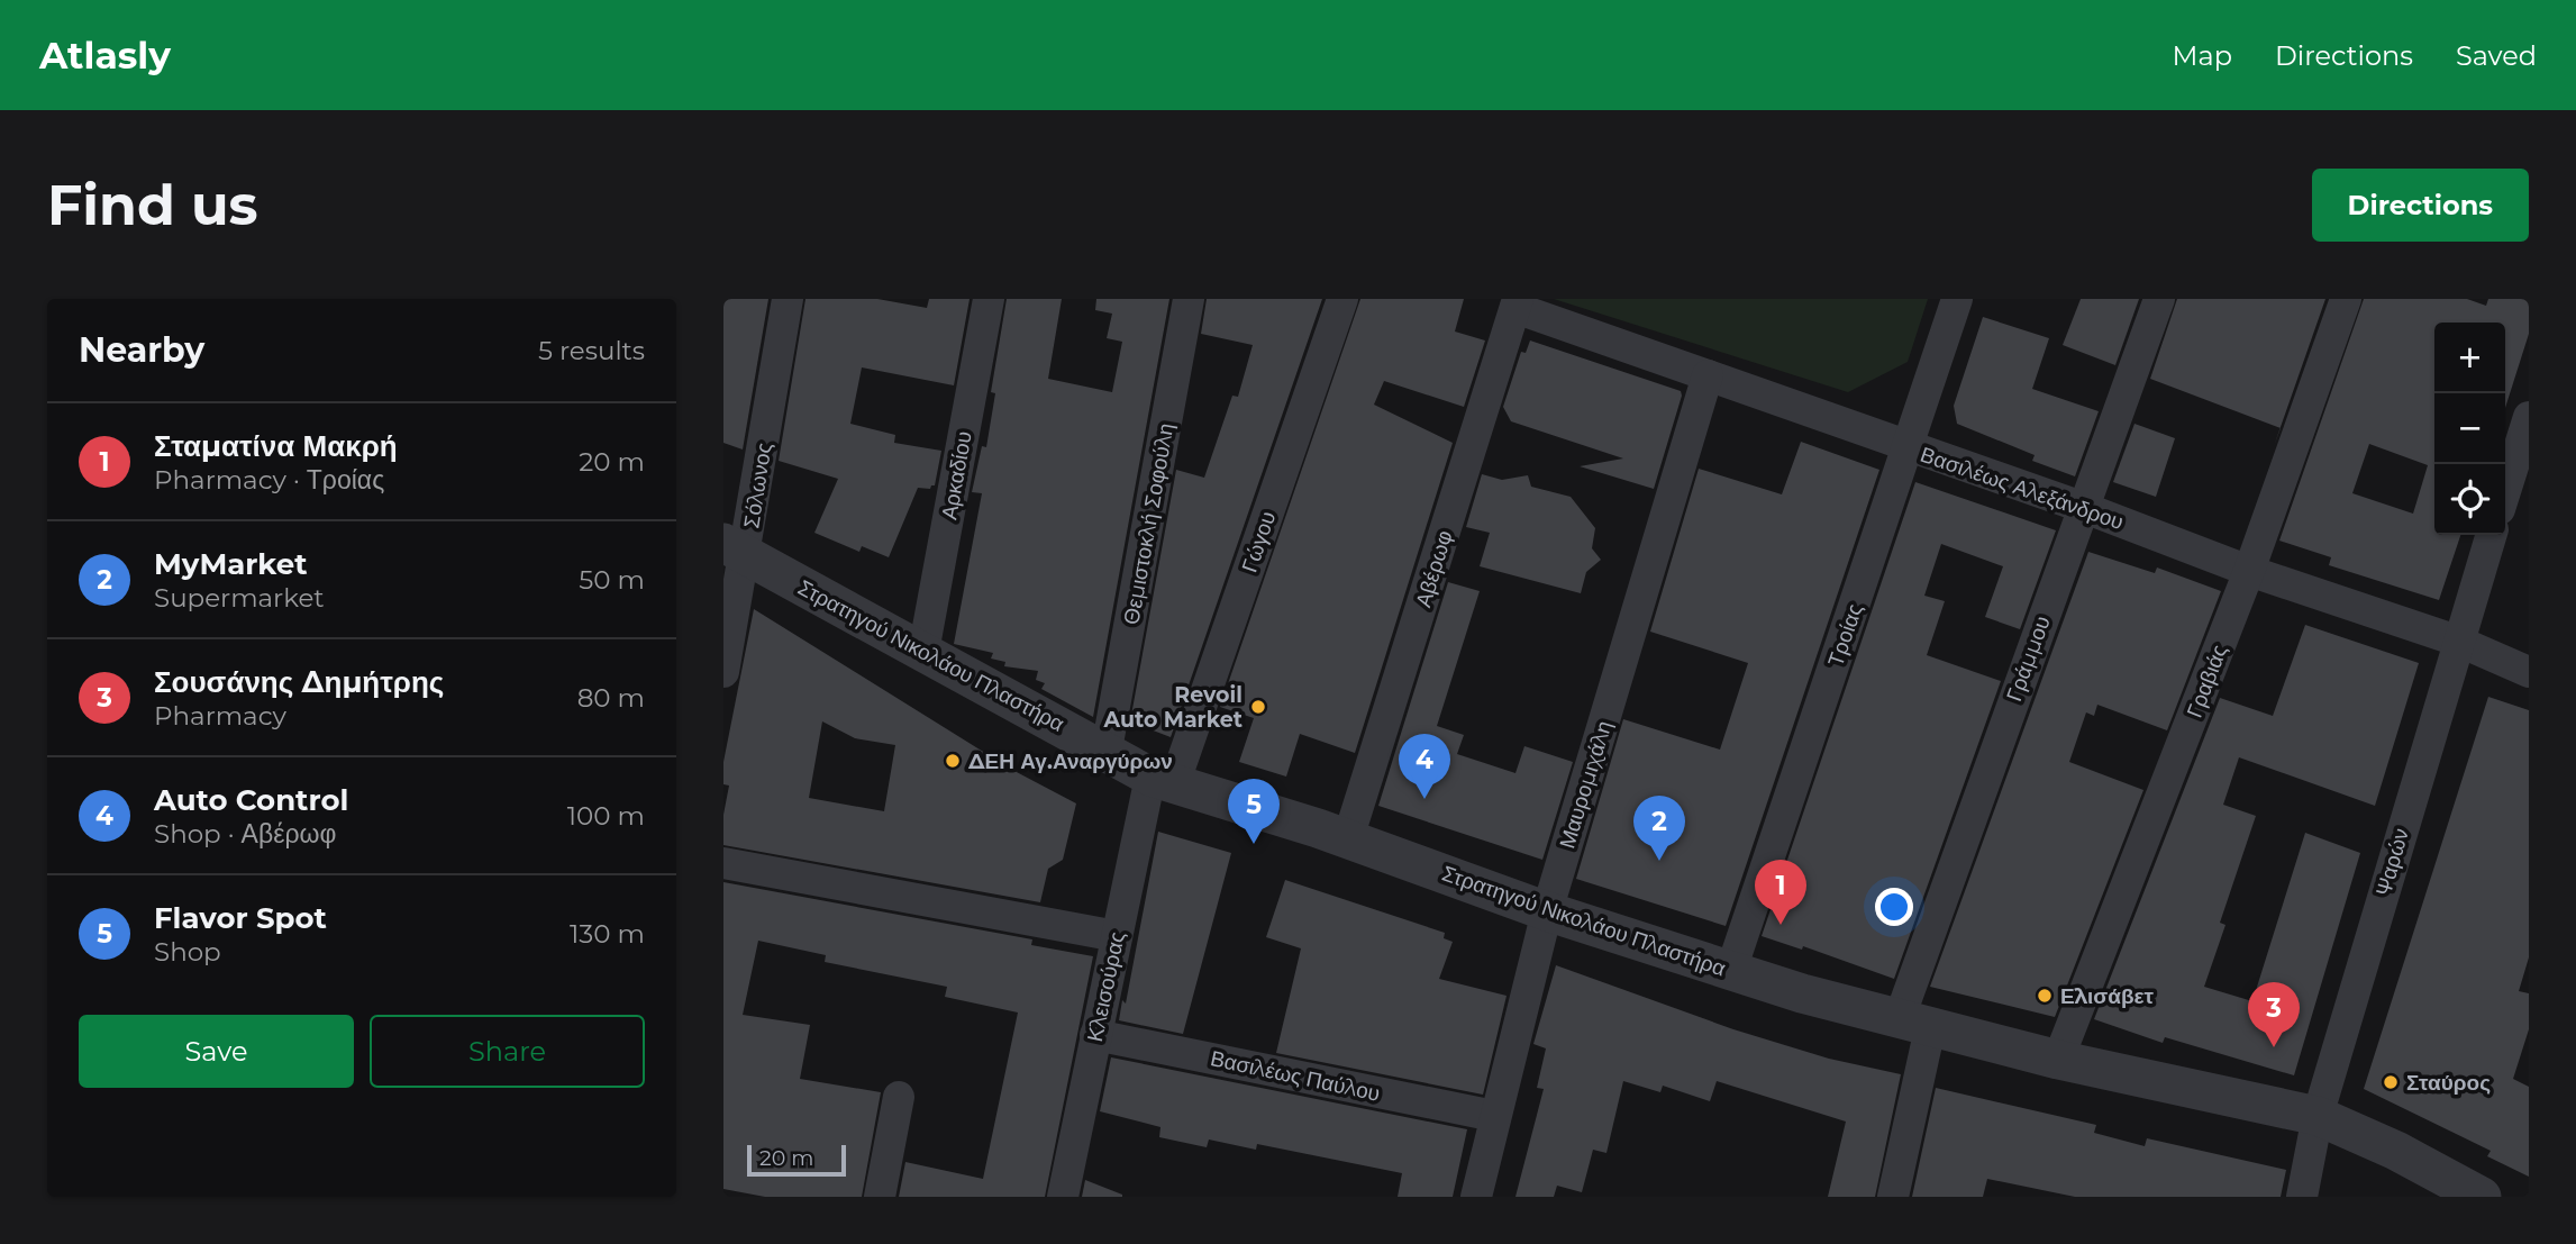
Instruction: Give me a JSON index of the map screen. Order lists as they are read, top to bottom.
{
  "streets": {
    "street": [
      "Αρκαδίου",
      "Σόλωνος",
      "Βασιλέως Αλεξάνδρου",
      "Θεμιστοκλή Σοφούλη",
      "Γώγου",
      "Αβέρωφ",
      "Τροίας",
      "Στρατηγού Νικολάου Πλαστήρα",
      "Γράμμου",
      "Γραβιάς",
      "Μαυρομιχάλη",
      "Ψαρών",
      "Κλεισούρας",
      "Βασιλέως Παύλου"
    ]
  },
  "crossings": [
    ["Αρκαδίου", "Στρατηγού Νικολάου Πλαστήρα"],
    ["Σόλωνος", "Στρατηγού Νικολάου Πλαστήρα"],
    ["Βασιλέως Αλεξάνδρου", "Αβέρωφ"],
    ["Βασιλέως Αλεξάνδρου", "Τροίας"],
    ["Βασιλέως Αλεξάνδρου", "Γράμμου"],
    ["Βασιλέως Αλεξάνδρου", "Γραβιάς"],
    ["Βασιλέως Αλεξάνδρου", "Μαυρομιχάλη"],
    ["Βασιλέως Αλεξάνδρου", "Ψαρών"],
    ["Θεμιστοκλή Σοφούλη", "Στρατηγού Νικολάου Πλαστήρα"],
    ["Γώγου", "Στρατηγού Νικολάου Πλαστήρα"],
    ["Γώγου", "Κλεισούρας"],
    ["Αβέρωφ", "Στρατηγού Νικολάου Πλαστήρα"],
    ["Τροίας", "Στρατηγού Νικολάου Πλαστήρα"],
    ["Στρατηγού Νικολάου Πλαστήρα", "Γράμμου"],
    ["Στρατηγού Νικολάου Πλαστήρα", "Γραβιάς"],
    ["Στρατηγού Νικολάου Πλαστήρα", "Μαυρομιχάλη"],
    ["Στρατηγού Νικολάου Πλαστήρα", "Ψαρών"],
    ["Στρατηγού Νικολάου Πλαστήρα", "Κλεισούρας"],
    ["Μαυρομιχάλη", "Βασιλέως Παύλου"],
    ["Κλεισούρας", "Βασιλέως Παύλου"]
  ],
  "places": [
    "Revoil Auto Market",
    "ΔΕΗ Αγ.Αναργύρων",
    "Ελισάβετ",
    "Σταύρος"
  ],
  "scale_bar": "20 m",
  "page": {
    "header": "Atlasly",
    "nav": ["Map", "Directions", "Saved"],
    "buttons": [
      "Directions",
      ["Save", "Share"]
    ],
    "title": "Find us",
    "heading": ["Nearby", "5 results"],
    "map_buttons": ["+", "−"],
    "list": [
      {
        "mark": "1",
        "name": "Σταματίνα Μακρή",
        "note": "Pharmacy · Τροίας",
        "value": "20 m"
      },
      {
        "mark": "2",
        "name": "MyMarket",
        "note": "Supermarket",
        "value": "50 m"
      },
      {
        "mark": "3",
        "name": "Σουσάνης Δημήτρης",
        "note": "Pharmacy",
        "value": "80 m"
      },
      {
        "mark": "4",
        "name": "Auto Control",
        "note": "Shop · Αβέρωφ",
        "value": "100 m"
      },
      {
        "mark": "5",
        "name": "Flavor Spot",
        "note": "Shop",
        "value": "130 m"
      }
    ],
    "pins": [
      "4",
      "5",
      "2",
      "1",
      "3"
    ],
    "scale": "20 m"
  }
}
